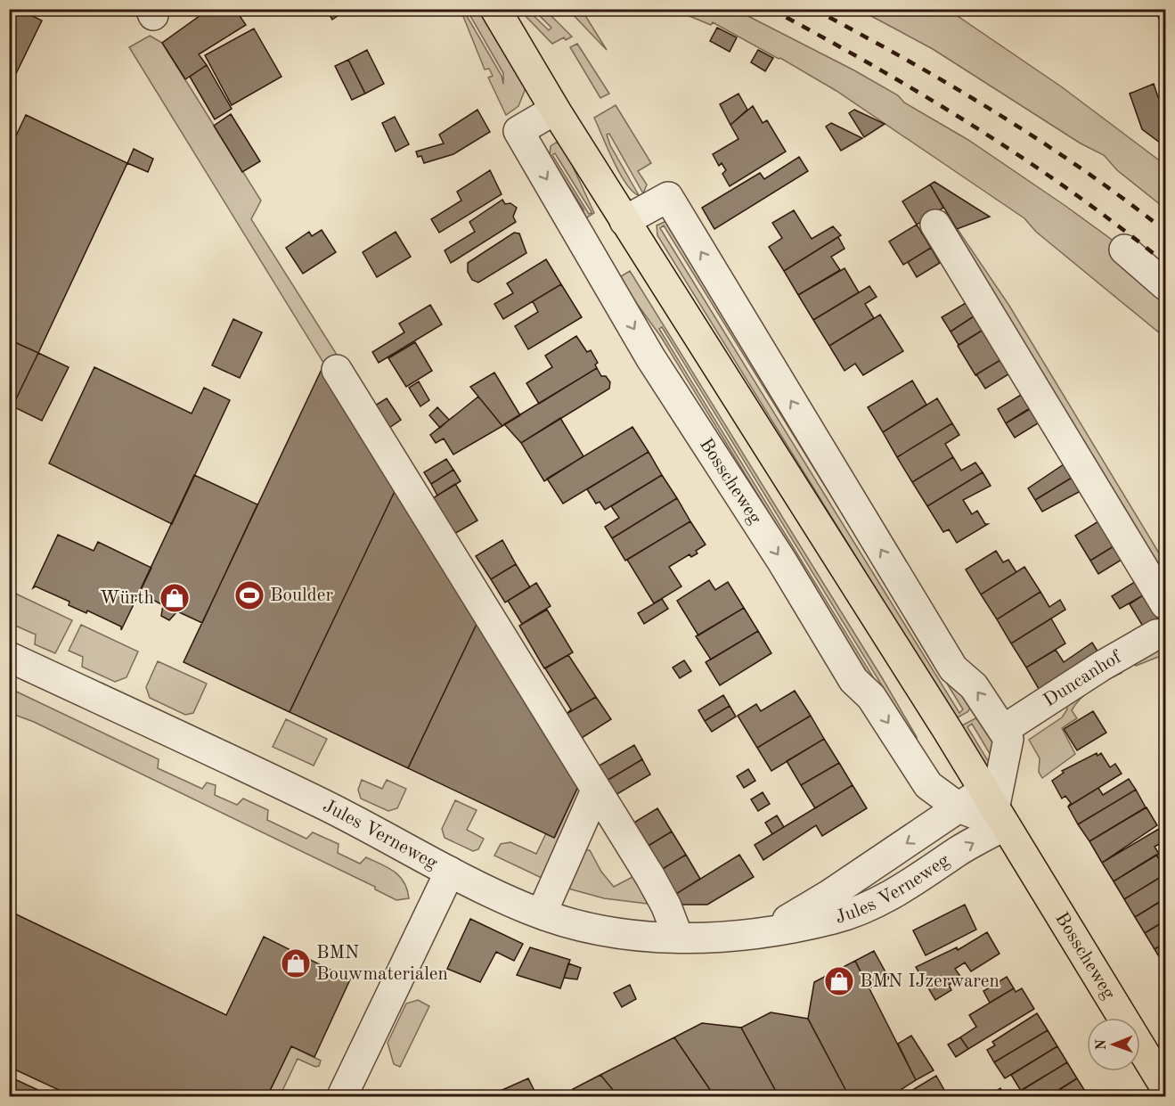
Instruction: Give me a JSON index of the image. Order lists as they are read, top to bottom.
{
  "streets": {
    "main road": ["Bosscheweg"],
    "street": ["Duncanhof", "Jules Verneweg"]
  },
  "crossings": [
    ["Bosscheweg", "Jules Verneweg"]
  ],
  "places": {
    "sports": ["Boulder"],
    "shop": ["Würth", "BMN Bouwmaterialen", "BMN IJzerwaren"]
  },
  "north": "left"
}
